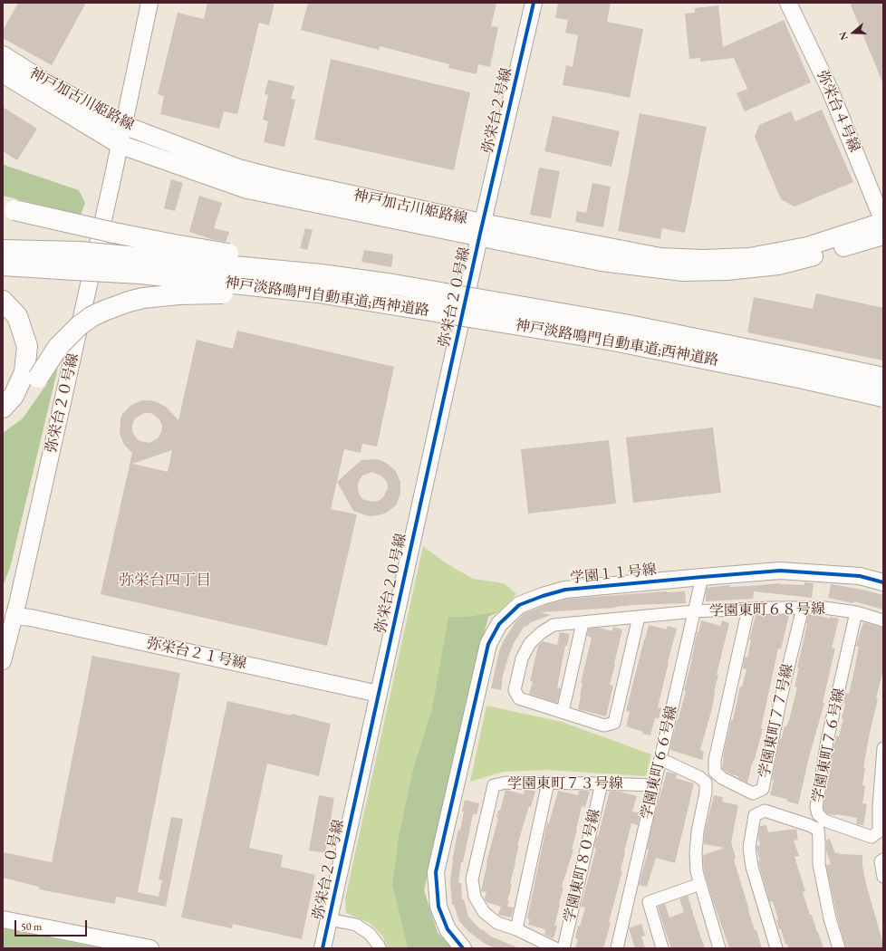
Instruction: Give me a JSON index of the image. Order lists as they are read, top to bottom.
{
  "streets": {
    "highway": ["神戸淡路鳴門自動車道;西神道路"],
    "main road": ["神戸加古川姫路線"],
    "street": [
      "弥栄台２号線",
      "弥栄台４号線",
      "弥栄台２０号線",
      "学園１１号線",
      "学園東町６８号線",
      "弥栄台２１号線",
      "学園東町７７号線",
      "学園東町７６号線",
      "学園東町６６号線",
      "学園東町７３号線",
      "学園東町８０号線"
    ]
  },
  "crossings": [
    ["神戸加古川姫路線", "弥栄台２号線"],
    ["神戸加古川姫路線", "弥栄台４号線"],
    ["神戸加古川姫路線", "弥栄台２０号線"],
    ["弥栄台２号線", "弥栄台２０号線"],
    ["弥栄台２０号線", "弥栄台２１号線"],
    ["学園１１号線", "学園東町６６号線"],
    ["学園東町６８号線", "学園東町７７号線"],
    ["学園東町６８号線", "学園東町７６号線"],
    ["学園東町６８号線", "学園東町６６号線"],
    ["学園東町６６号線", "学園東町７３号線"],
    ["学園東町７３号線", "学園東町８０号線"]
  ],
  "districts": ["弥栄台四丁目"],
  "scale_bar": "50 m",
  "north": "left"
}
